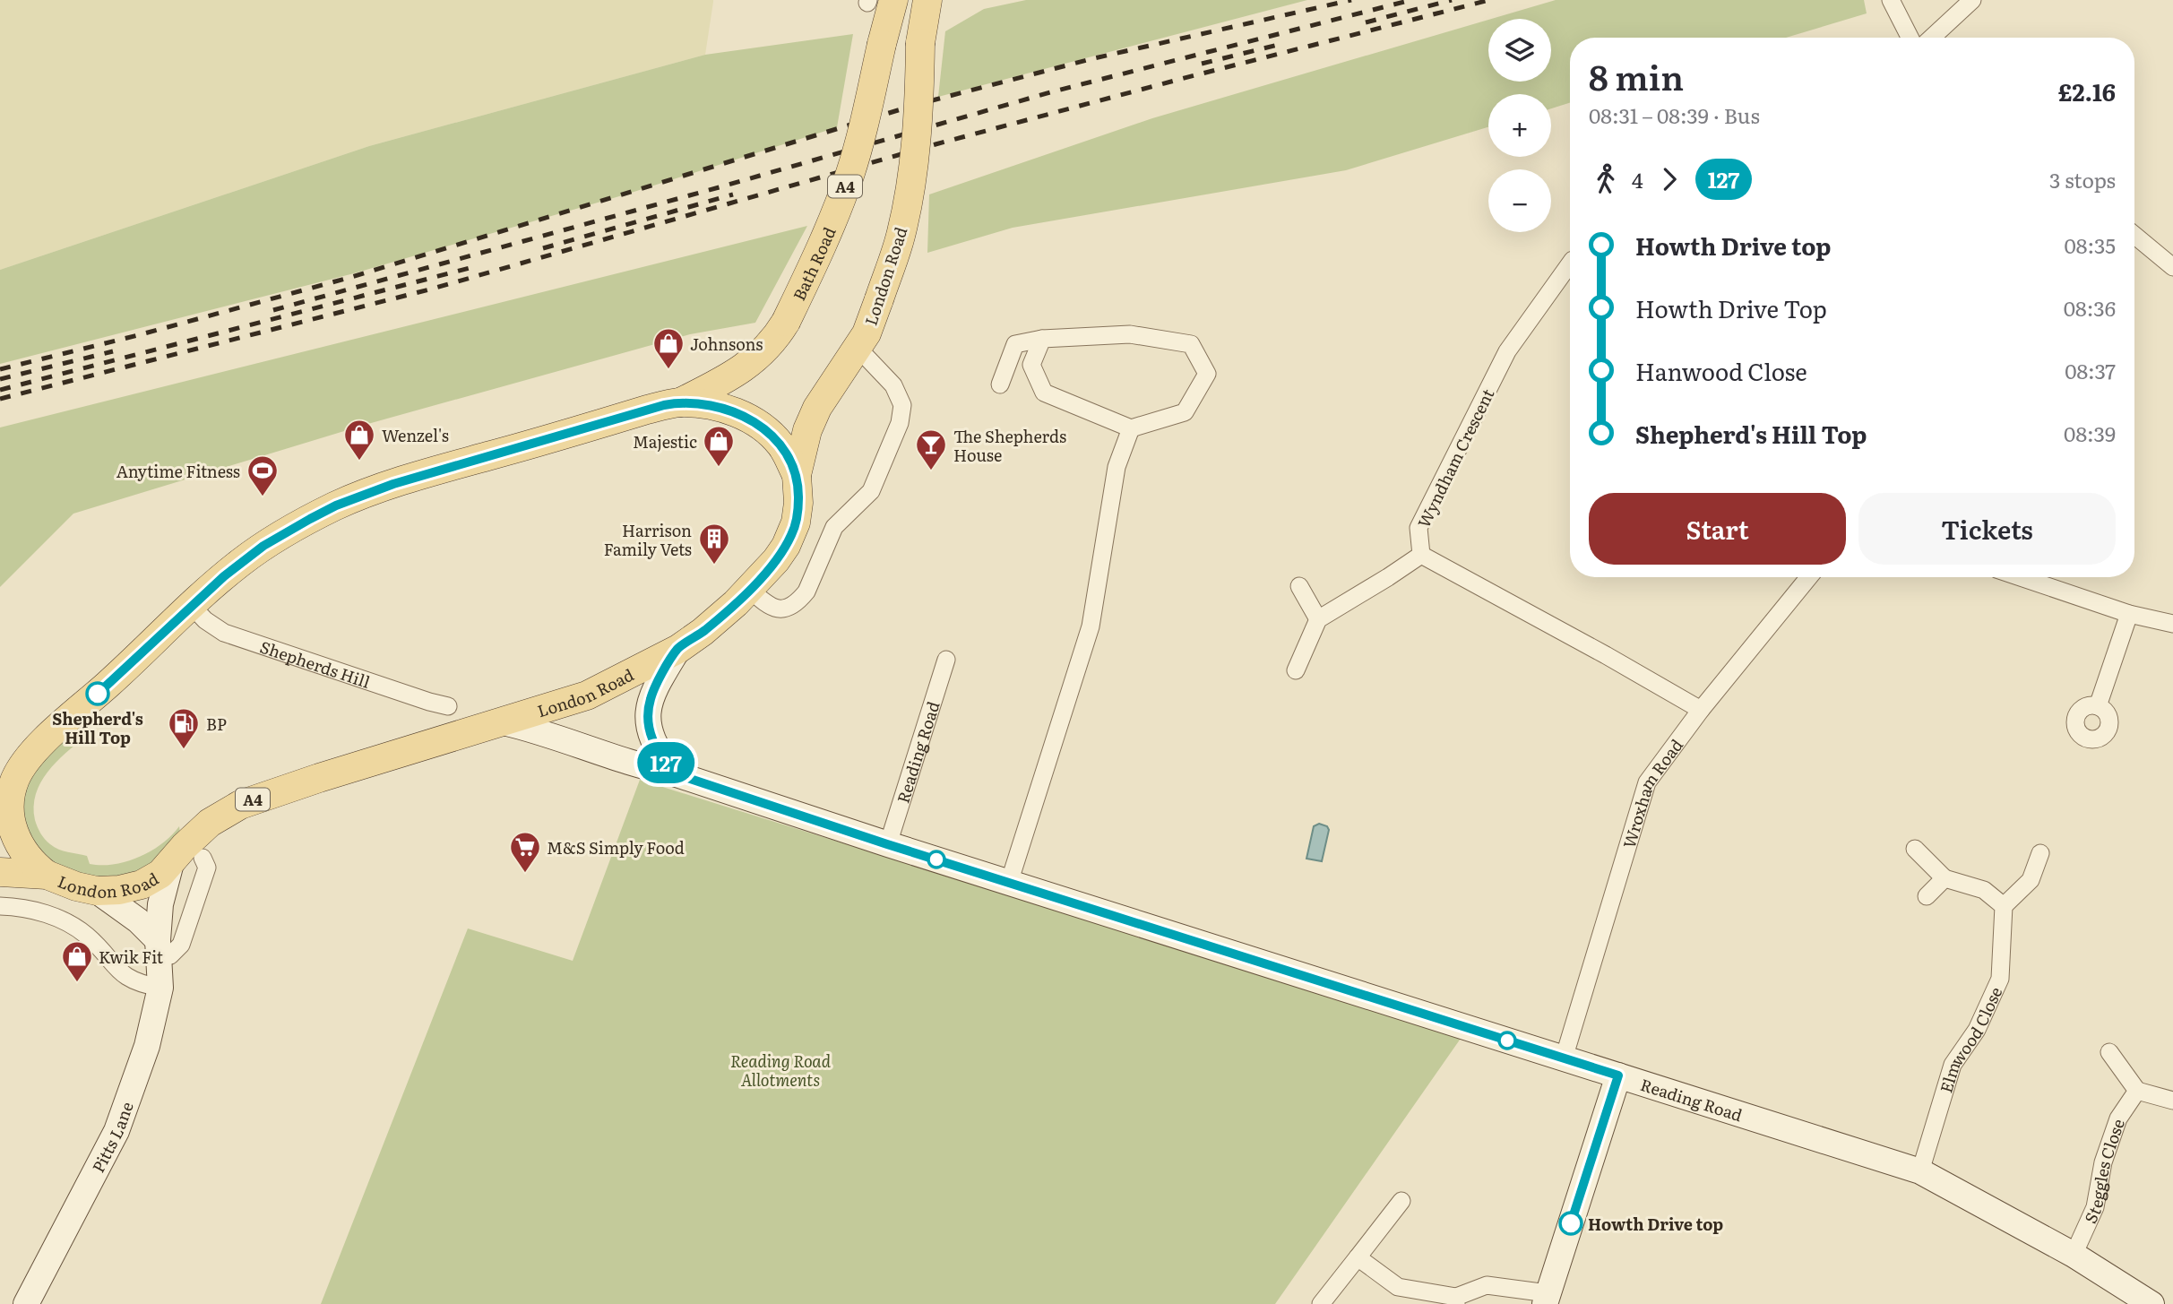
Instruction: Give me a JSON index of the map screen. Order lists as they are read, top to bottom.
{
  "streets": {
    "main road": ["A4", "Bath Road", "London Road"],
    "street": [
      "Wyndham Crescent",
      "Shepherds Hill",
      "Reading Road",
      "Wroxham Road",
      "Elmwood Close",
      "Pitts Lane",
      "Steggles Close"
    ]
  },
  "crossings": [
    ["A4", "Bath Road"],
    ["A4", "London Road"],
    ["A4", "Shepherds Hill"],
    ["London Road", "Reading Road"],
    ["London Road", "Pitts Lane"],
    ["Reading Road", "Wroxham Road"],
    ["Reading Road", "Elmwood Close"],
    ["Reading Road", "Steggles Close"]
  ],
  "parks": ["Reading Road Allotments"],
  "places": {
    "shop": [
      "Johnsons",
      "Wenzel's",
      "Majestic",
      "Kwik Fit"
    ],
    "bar": ["The Shepherds House"],
    "sports": ["Anytime Fitness"],
    "building": ["Harrison Family Vets"],
    "other": ["Shepherd's Hill Top", "Howth Drive top"],
    "fuel station": ["BP"],
    "supermarket": ["M&S Simply Food"]
  },
  "lines": ["bus line 127"],
  "page": {
    "on_map": "127",
    "map_buttons": ["+", "−"],
    "heading": ["8 min", "08:31 – 08:39 · Bus", "£2.16"],
    "legs": ["4", "127", "3 stops"],
    "list": [
      {
        "name": "Howth Drive top",
        "value": "08:35"
      },
      {
        "name": "Howth Drive Top",
        "value": "08:36"
      },
      {
        "name": "Hanwood Close",
        "value": "08:37"
      },
      {
        "name": "Shepherd's Hill Top",
        "value": "08:39"
      }
    ],
    "buttons": ["Start", "Tickets"]
  }
}
